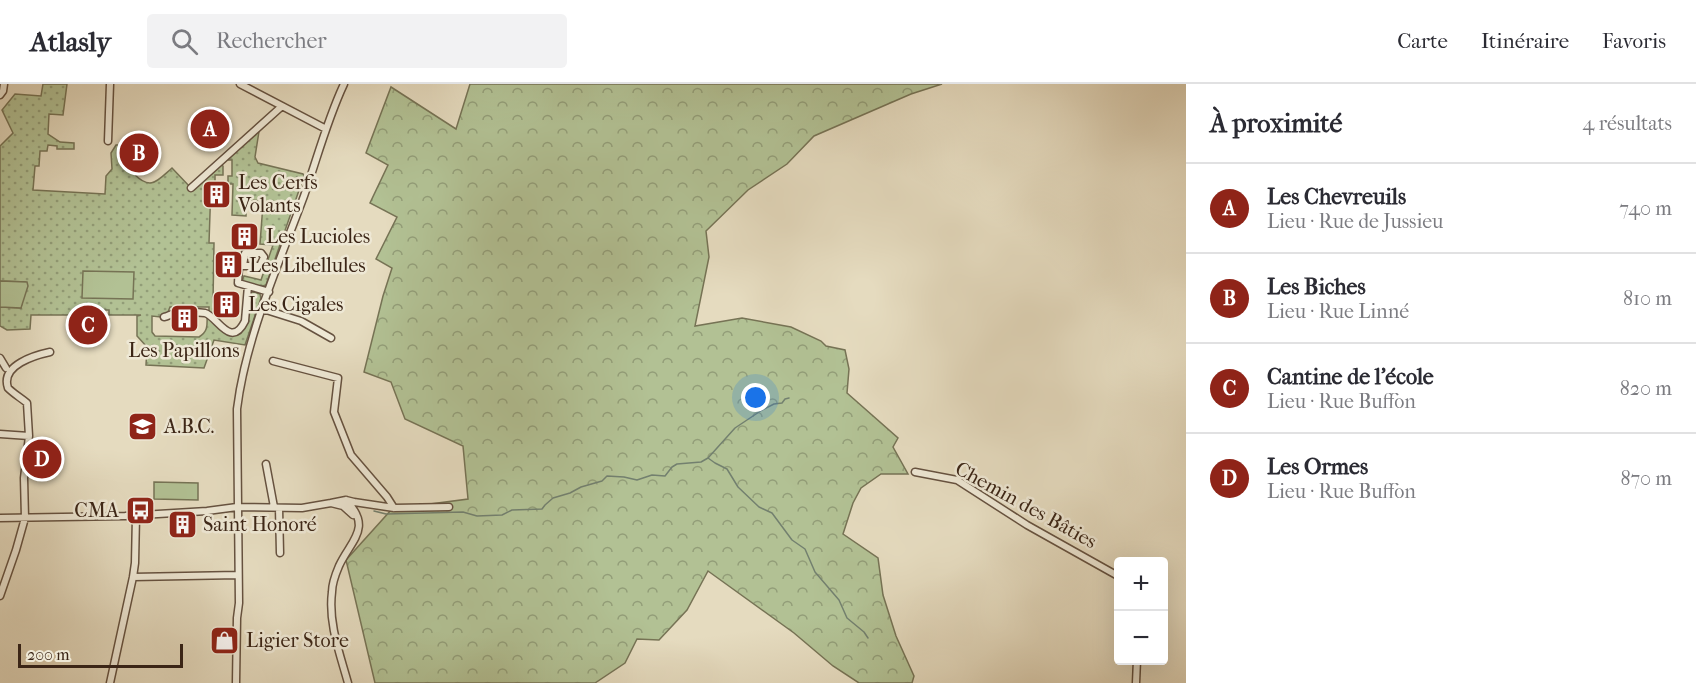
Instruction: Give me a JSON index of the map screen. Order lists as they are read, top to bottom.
{
  "streets": {
    "street": ["Chemin des Bâties"]
  },
  "places": {
    "building": [
      "Les Cerfs Volants",
      "Les Lucioles",
      "Les Libellules",
      "Les Cigales",
      "Les Papillons",
      "Saint Honoré"
    ],
    "school or university": ["A.B.C."],
    "bus stop": ["CMA"],
    "shop": ["Ligier Store"]
  },
  "scale_bar": "200 m",
  "page": {
    "header": "Atlasly",
    "search": "Rechercher",
    "nav": ["Carte", "Itinéraire", "Favoris"],
    "heading": ["À proximité", "4 résultats"],
    "pins": [
      "A",
      "B",
      "C",
      "D"
    ],
    "list": [
      {
        "mark": "A",
        "name": "Les Chevreuils",
        "note": "Lieu · Rue de Jussieu",
        "value": "740 m"
      },
      {
        "mark": "B",
        "name": "Les Biches",
        "note": "Lieu · Rue Linné",
        "value": "810 m"
      },
      {
        "mark": "C",
        "name": "Cantine de l'école",
        "note": "Lieu · Rue Buffon",
        "value": "820 m"
      },
      {
        "mark": "D",
        "name": "Les Ormes",
        "note": "Lieu · Rue Buffon",
        "value": "870 m"
      }
    ],
    "map_buttons": ["+", "−"],
    "scale": "200 m"
  }
}
